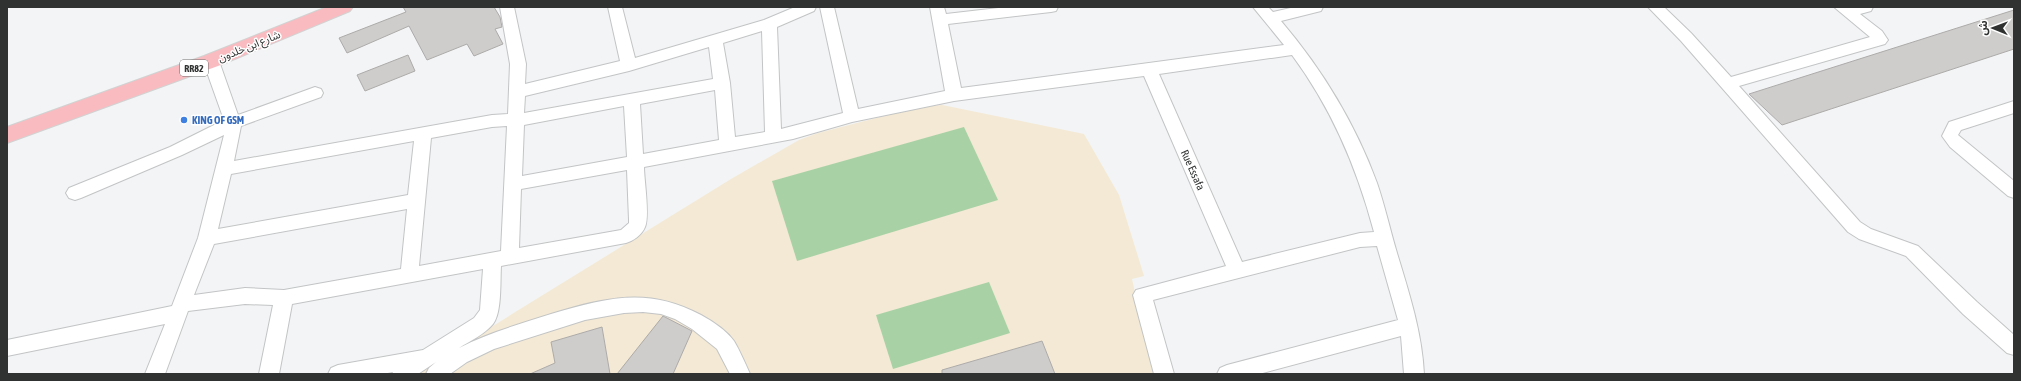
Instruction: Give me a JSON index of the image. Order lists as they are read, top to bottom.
{
  "streets": {
    "main road": ["شارع ابن خلدون", "RR82"],
    "street": ["Rue Essafa"]
  },
  "places": ["KING OF GSM"],
  "north": "left"
}
